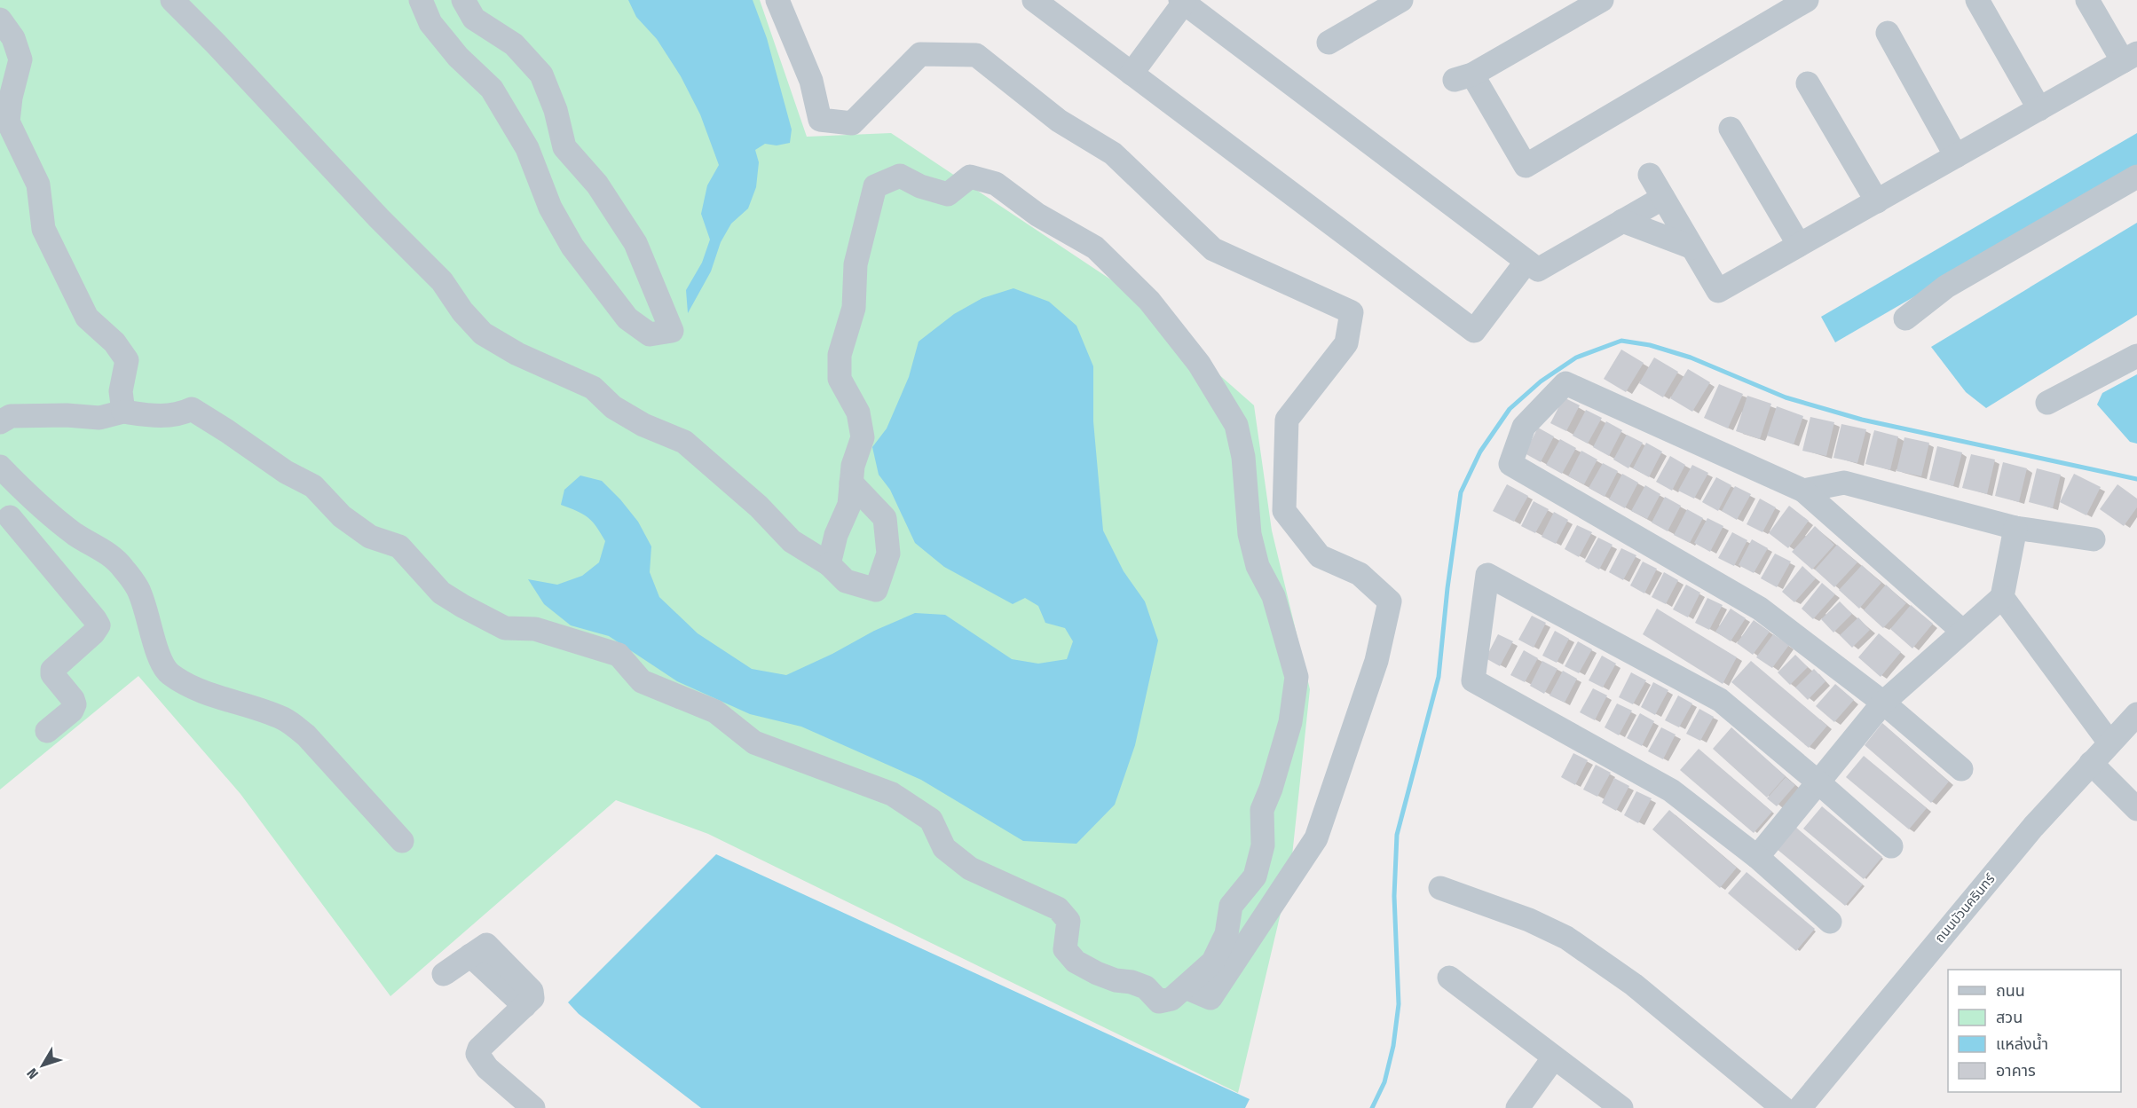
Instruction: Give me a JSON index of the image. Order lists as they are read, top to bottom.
{
  "streets": {
    "street": ["ถนนบัวนครินทร์"]
  },
  "legend": [
    "ถนน",
    "สวน",
    "แหล่งน้ำ",
    "อาคาร"
  ],
  "north": "bottom left"
}
